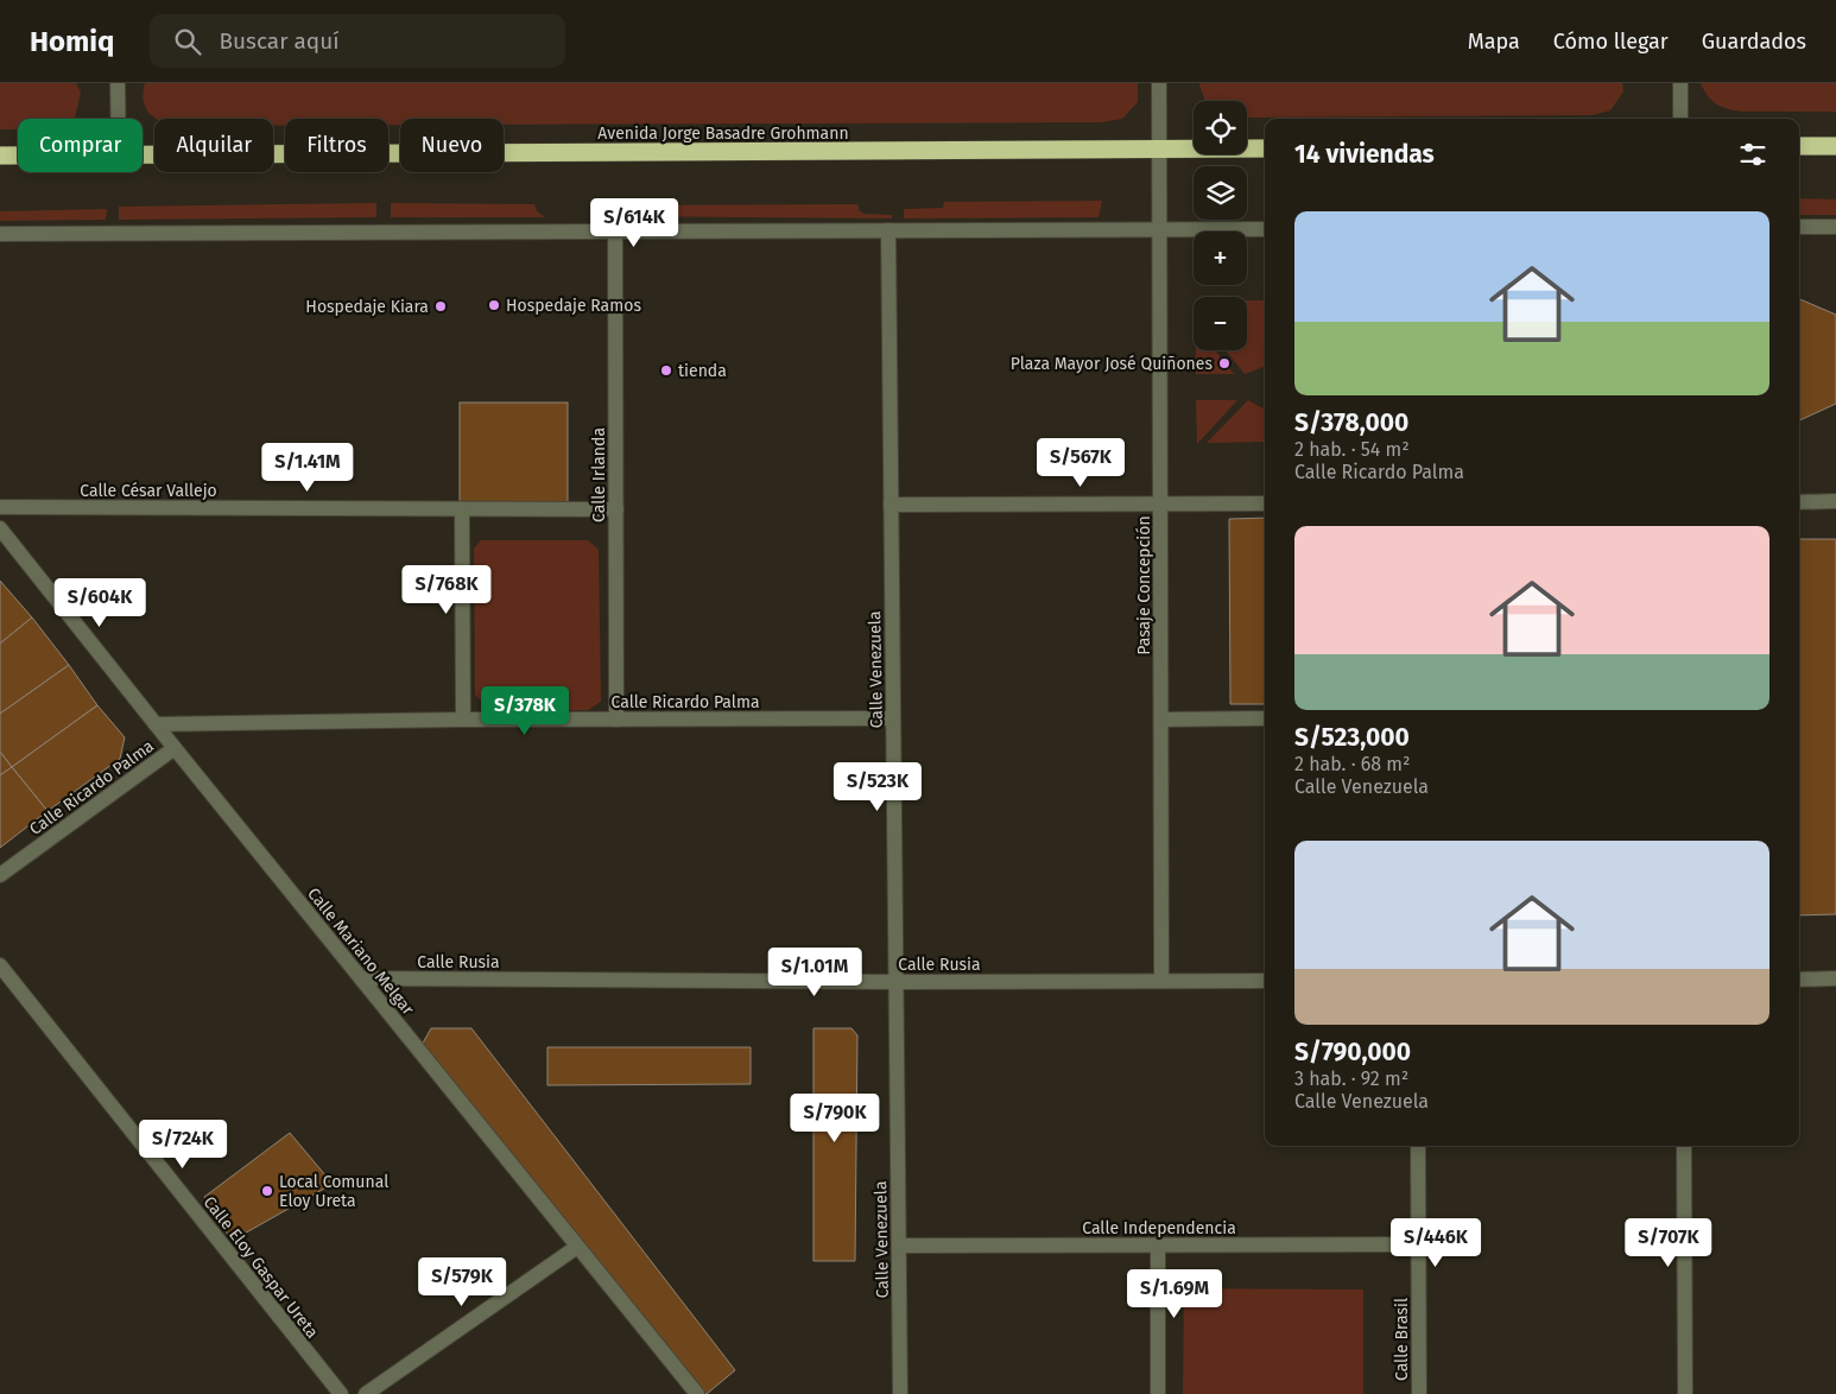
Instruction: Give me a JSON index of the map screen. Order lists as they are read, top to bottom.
{
  "streets": {
    "highway": ["Avenida Jorge Basadre Grohmann"],
    "street": [
      "Calle Irlanda",
      "Calle César Vallejo",
      "Pasaje Concepción",
      "Calle Venezuela",
      "Calle Ricardo Palma",
      "Calle Mariano Melgar",
      "Calle Rusia",
      "Calle Independencia",
      "Calle Eloy Gaspar Ureta",
      "Calle Brasil"
    ]
  },
  "crossings": [
    ["Avenida Jorge Basadre Grohmann", "Pasaje Concepción"],
    ["Calle Irlanda", "Calle César Vallejo"],
    ["Calle Irlanda", "Calle Ricardo Palma"],
    ["Pasaje Concepción", "Calle Rusia"],
    ["Calle Venezuela", "Calle Ricardo Palma"],
    ["Calle Venezuela", "Calle Rusia"],
    ["Calle Venezuela", "Calle Independencia"],
    ["Calle Ricardo Palma", "Calle Mariano Melgar"],
    ["Calle Mariano Melgar", "Calle Rusia"],
    ["Calle Independencia", "Calle Brasil"]
  ],
  "places": [
    "Hospedaje Ramos",
    "Hospedaje Kiara",
    "Plaza Mayor José Quiñones",
    "tienda",
    "Local Comunal Eloy Ureta"
  ],
  "page": {
    "header": "Homiq",
    "search": "Buscar aquí",
    "nav": ["Mapa", "Cómo llegar", "Guardados"],
    "map_buttons": ["+", "−"],
    "chip": [
      "Comprar",
      "Alquilar",
      "Filtros",
      "Nuevo"
    ],
    "heading": "14 viviendas",
    "list": [
      {
        "name": "S/378,000",
        "note": "2 hab. · 54 m² · Calle Ricardo Palma"
      },
      {
        "name": "S/523,000",
        "note": "2 hab. · 68 m² · Calle Venezuela"
      },
      {
        "name": "S/790,000",
        "note": "3 hab. · 92 m² · Calle Venezuela"
      }
    ],
    "price": [
      "S/614K",
      "S/567K",
      "S/1.41M",
      "S/768K",
      "S/604K",
      "S/378K",
      "S/523K",
      "S/1.01M",
      "S/790K",
      "S/724K",
      "S/446K",
      "S/707K",
      "S/579K",
      "S/1.69M"
    ]
  }
}
